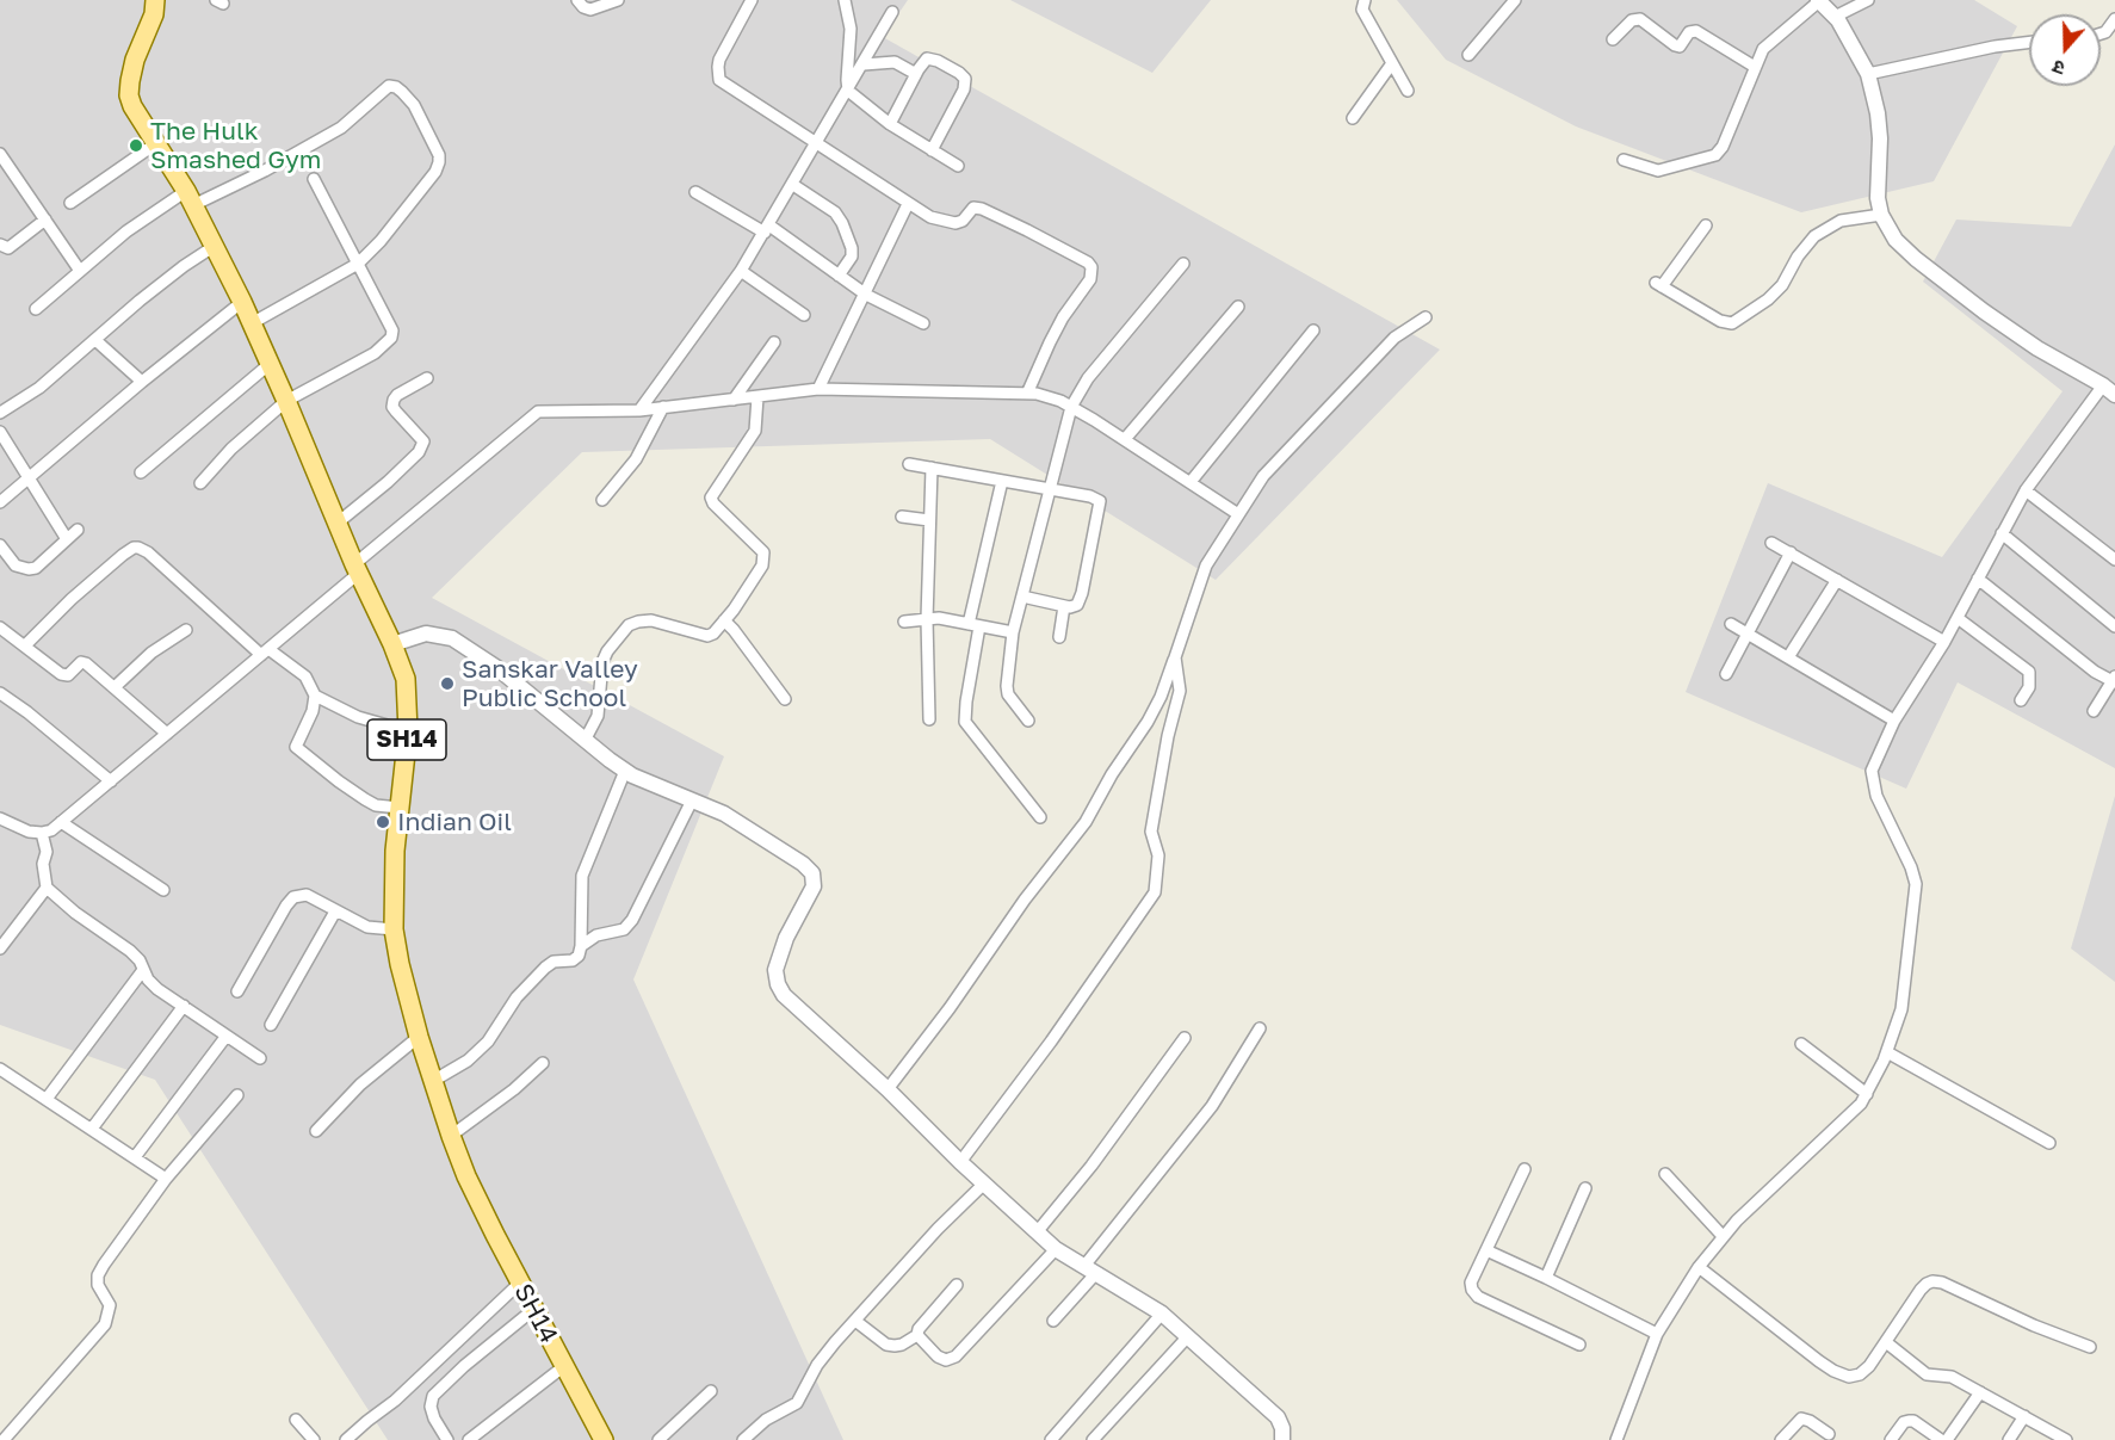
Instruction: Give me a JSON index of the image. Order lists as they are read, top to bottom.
{
  "streets": {
    "main road": ["SH14"]
  },
  "places": ["The Hulk Smashed Gym", "Sanskar Valley Public School", "Indian Oil"],
  "north": "bottom"
}
